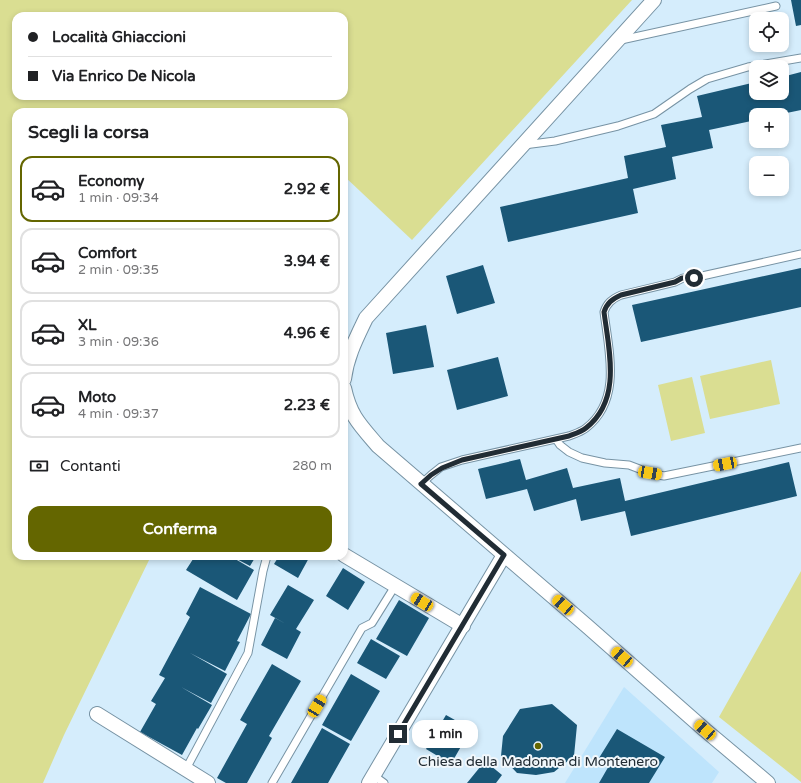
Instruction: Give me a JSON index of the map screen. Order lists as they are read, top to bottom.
{
  "places": ["Chiesa della Madonna di Montenero"],
  "page": {
    "map_buttons": ["+", "−"],
    "banner": ["Località Ghiaccioni", "Via Enrico De Nicola"],
    "heading": "Scegli la corsa",
    "list": [
      {
        "name": "Economy",
        "note": "1 min · 09:34",
        "value": "2.92 €"
      },
      {
        "name": "Comfort",
        "note": "2 min · 09:35",
        "value": "3.94 €"
      },
      {
        "name": "XL",
        "note": "3 min · 09:36",
        "value": "4.96 €"
      },
      {
        "name": "Moto",
        "note": "4 min · 09:37",
        "value": "2.23 €"
      }
    ],
    "pay": ["Contanti", "280 m"],
    "buttons": "Conferma",
    "bubble": "1 min"
  }
}
